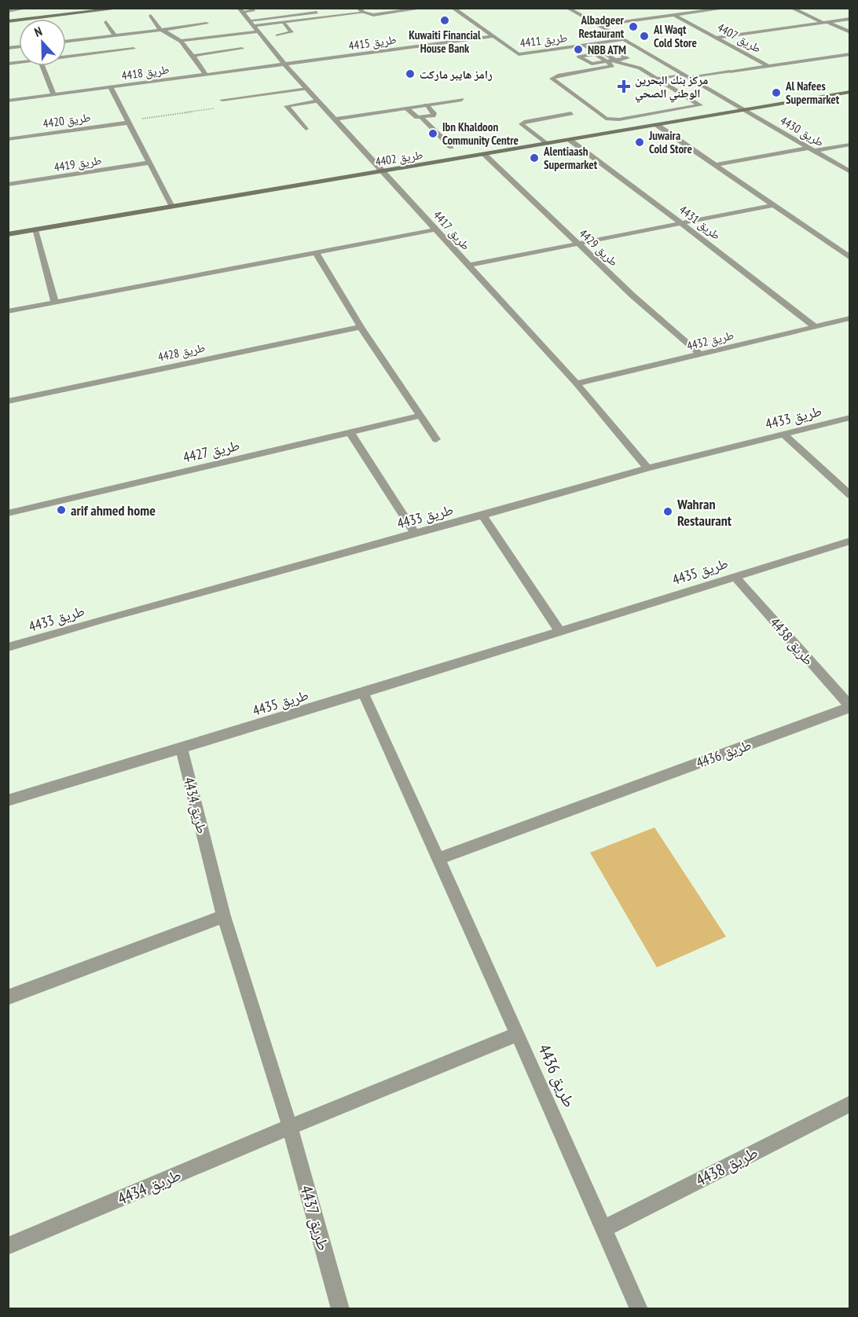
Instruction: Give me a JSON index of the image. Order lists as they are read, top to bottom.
{
  "streets": {
    "street": [
      "طريق 4407",
      "طريق 4411",
      "طريق 4415",
      "طريق 4418",
      "طريق 4420",
      "طريق 4430",
      "طريق 4402",
      "طريق 4419",
      "طريق 4431",
      "طريق 4417",
      "طريق 4429",
      "طريق 4432",
      "طريق 4428",
      "طريق 4433",
      "طريق 4427",
      "طريق 4435",
      "طريق 4438",
      "طريق 4436",
      "طريق 4434",
      "طريق 4437"
    ]
  },
  "crossings": [
    ["طريق 4407", "طريق 4430"],
    ["طريق 4411", "طريق 4415"],
    ["طريق 4411", "طريق 4430"],
    ["طريق 4415", "طريق 4418"],
    ["طريق 4415", "طريق 4417"],
    ["طريق 4418", "طريق 4417"],
    ["طريق 4430", "طريق 4402"],
    ["طريق 4402", "طريق 4431"],
    ["طريق 4402", "طريق 4417"],
    ["طريق 4402", "طريق 4429"],
    ["طريق 4431", "طريق 4432"],
    ["طريق 4417", "طريق 4432"],
    ["طريق 4417", "طريق 4433"],
    ["طريق 4429", "طريق 4432"],
    ["طريق 4435", "طريق 4438"],
    ["طريق 4435", "طريق 4436"],
    ["طريق 4435", "طريق 4434"],
    ["طريق 4438", "طريق 4436"],
    ["طريق 4436", "طريق 4434"],
    ["طريق 4434", "طريق 4437"]
  ],
  "places": {
    "other": [
      "Kuwaiti Financial House Bank",
      "Albadgeer Restaurant",
      "Al Waqt Cold Store",
      "NBB ATM",
      "رامز هايبر ماركت",
      "Al Nafees Supermarket",
      "Ibn Khaldoon Community Centre",
      "Juwaira Cold Store",
      "Alentiaash Supermarket",
      "arif ahmed home",
      "Wahran Restaurant"
    ],
    "health": ["مركز بنك البحرين الوطني الصحي"]
  },
  "north": "top"
}
